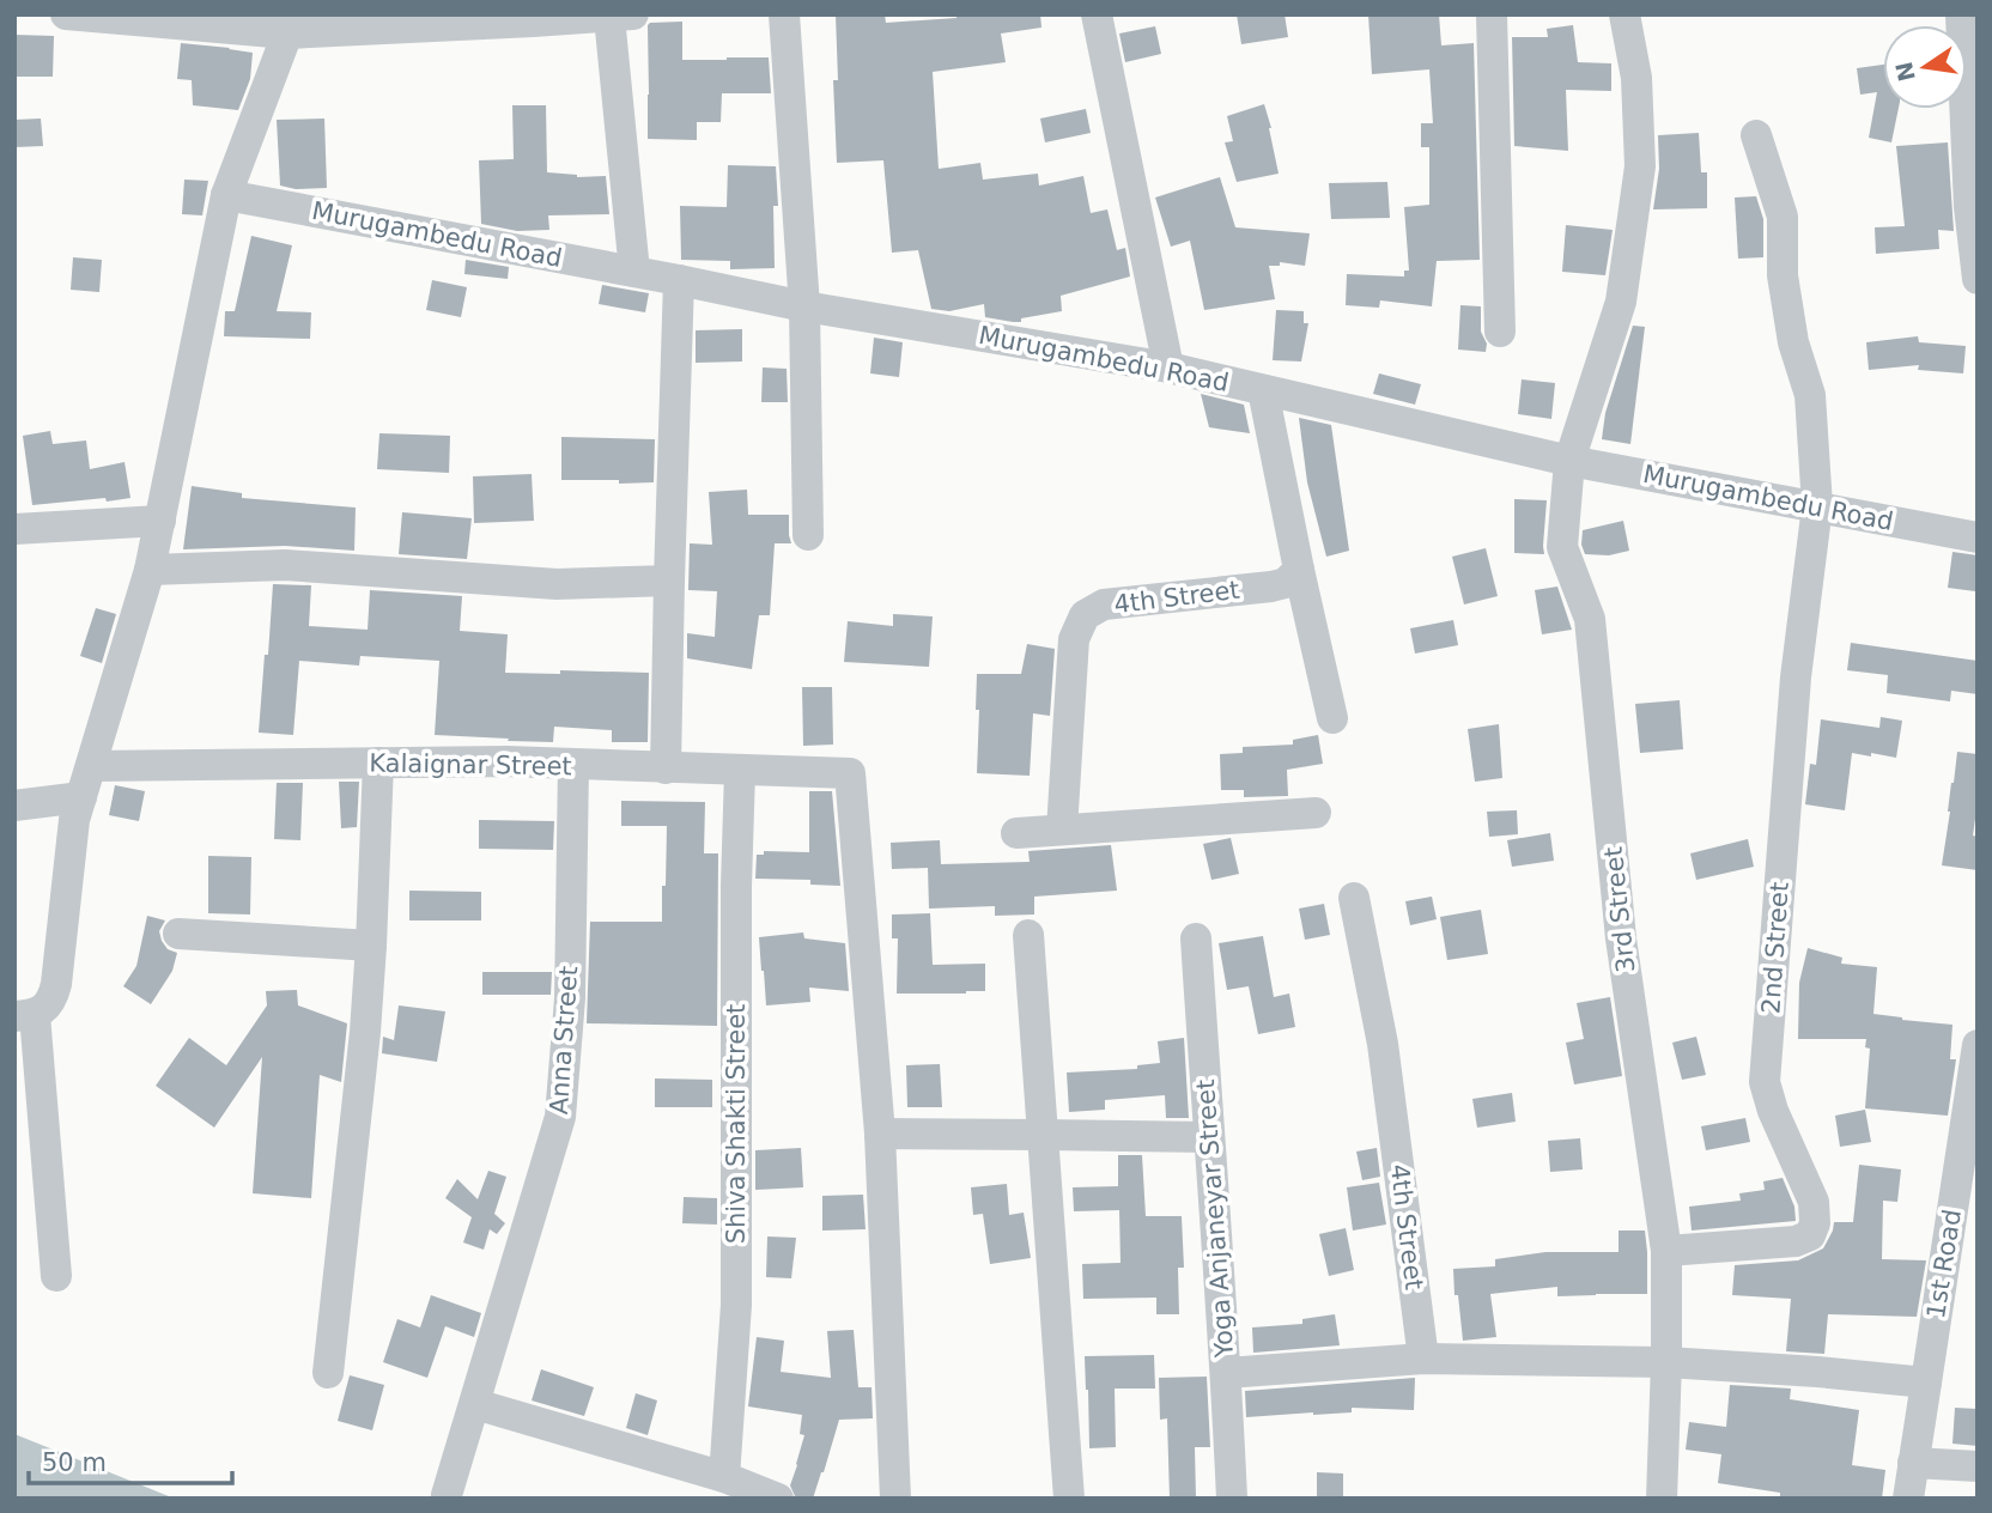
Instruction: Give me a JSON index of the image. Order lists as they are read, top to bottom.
{
  "streets": {
    "street": [
      "Murugambedu Road",
      "4th Street",
      "Kalaignar Street",
      "3rd Street",
      "2nd Street",
      "Anna Street",
      "Shiva Shakti Street",
      "Yoga Anjaneyar Street",
      "1st Road"
    ]
  },
  "crossings": [
    ["Murugambedu Road", "3rd Street"],
    ["Murugambedu Road", "2nd Street"],
    ["Kalaignar Street", "Anna Street"],
    ["Kalaignar Street", "Shiva Shakti Street"],
    ["3rd Street", "2nd Street"]
  ],
  "scale_bar": "50 m",
  "north": "left"
}
